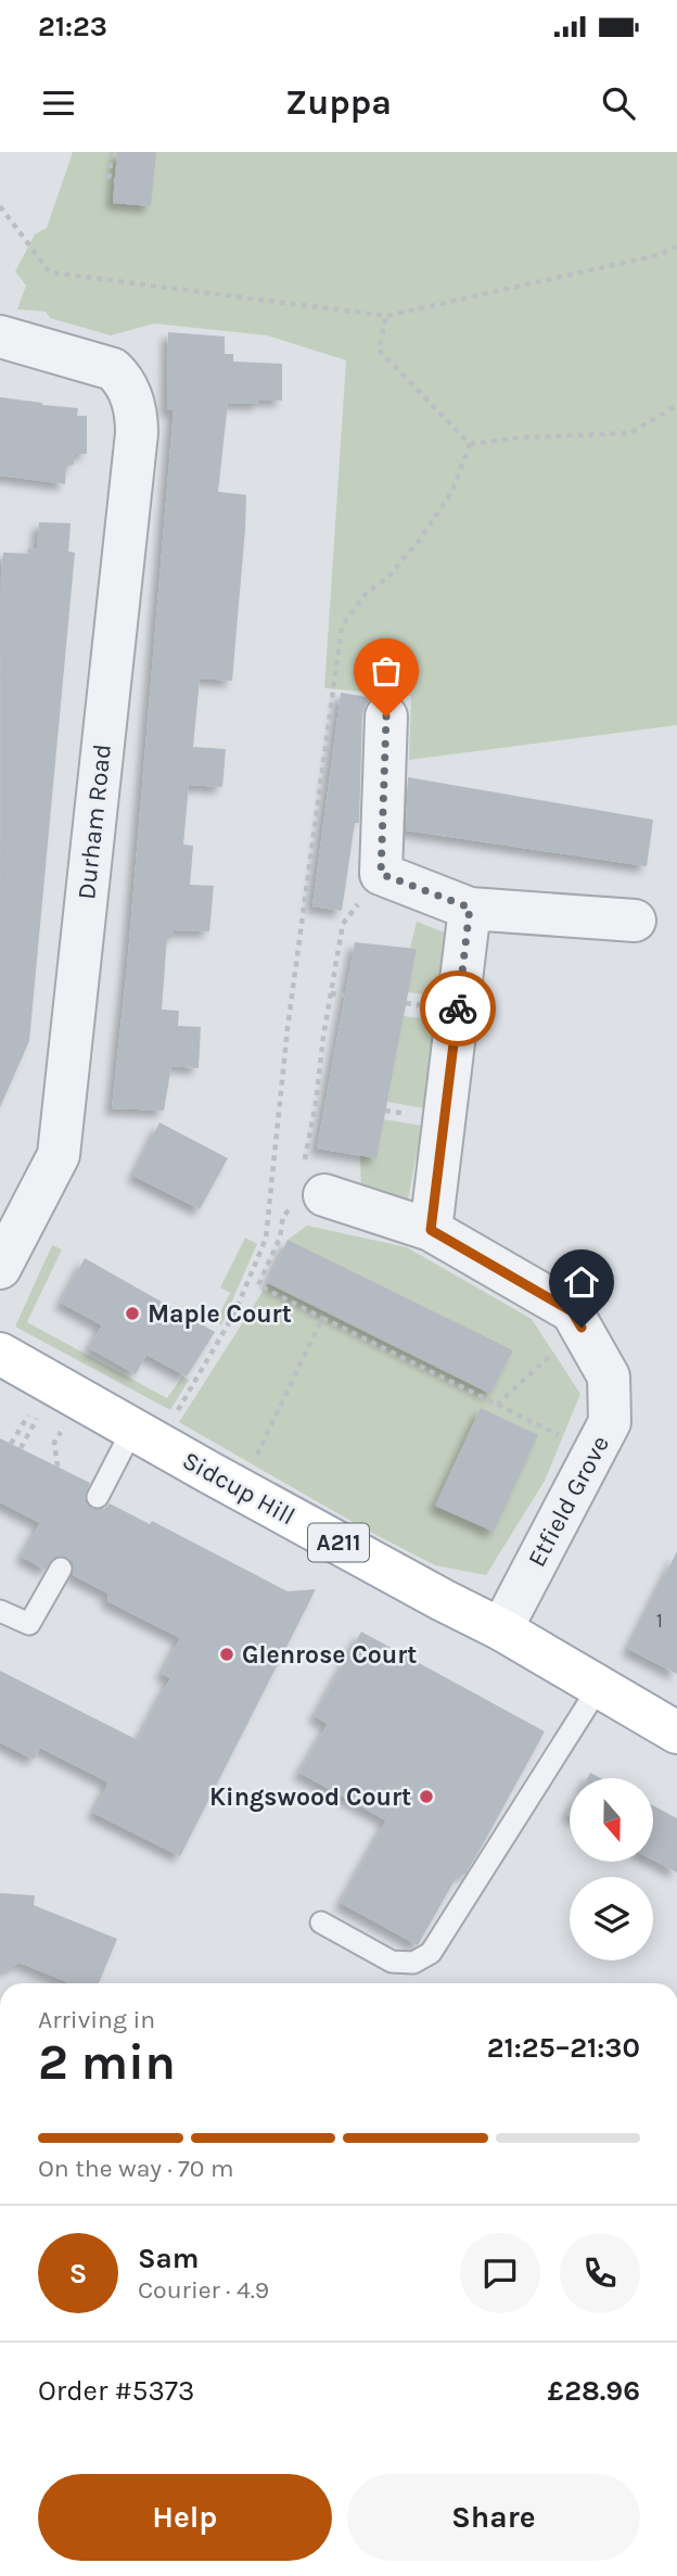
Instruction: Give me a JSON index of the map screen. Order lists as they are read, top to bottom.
{
  "streets": {
    "main road": ["Sidcup Hill", "A211"],
    "street": ["Durham Road", "Etfield Grove"]
  },
  "crossings": [
    ["Sidcup Hill", "Etfield Grove"]
  ],
  "places": ["Maple Court", "Glenrose Court", "Kingswood Court"],
  "house_numbers": ["1"],
  "north": "bottom",
  "page": {
    "status": "21:23",
    "header": "Zuppa",
    "heading": ["2 min", "Arriving in", "21:25–21:30"],
    "panel": [
      "Sam",
      "Courier · 4.9",
      "Order #5373",
      "£28.96"
    ],
    "bar": "On the way · 70 m",
    "round": "S",
    "buttons": ["Help", "Share"]
  }
}
